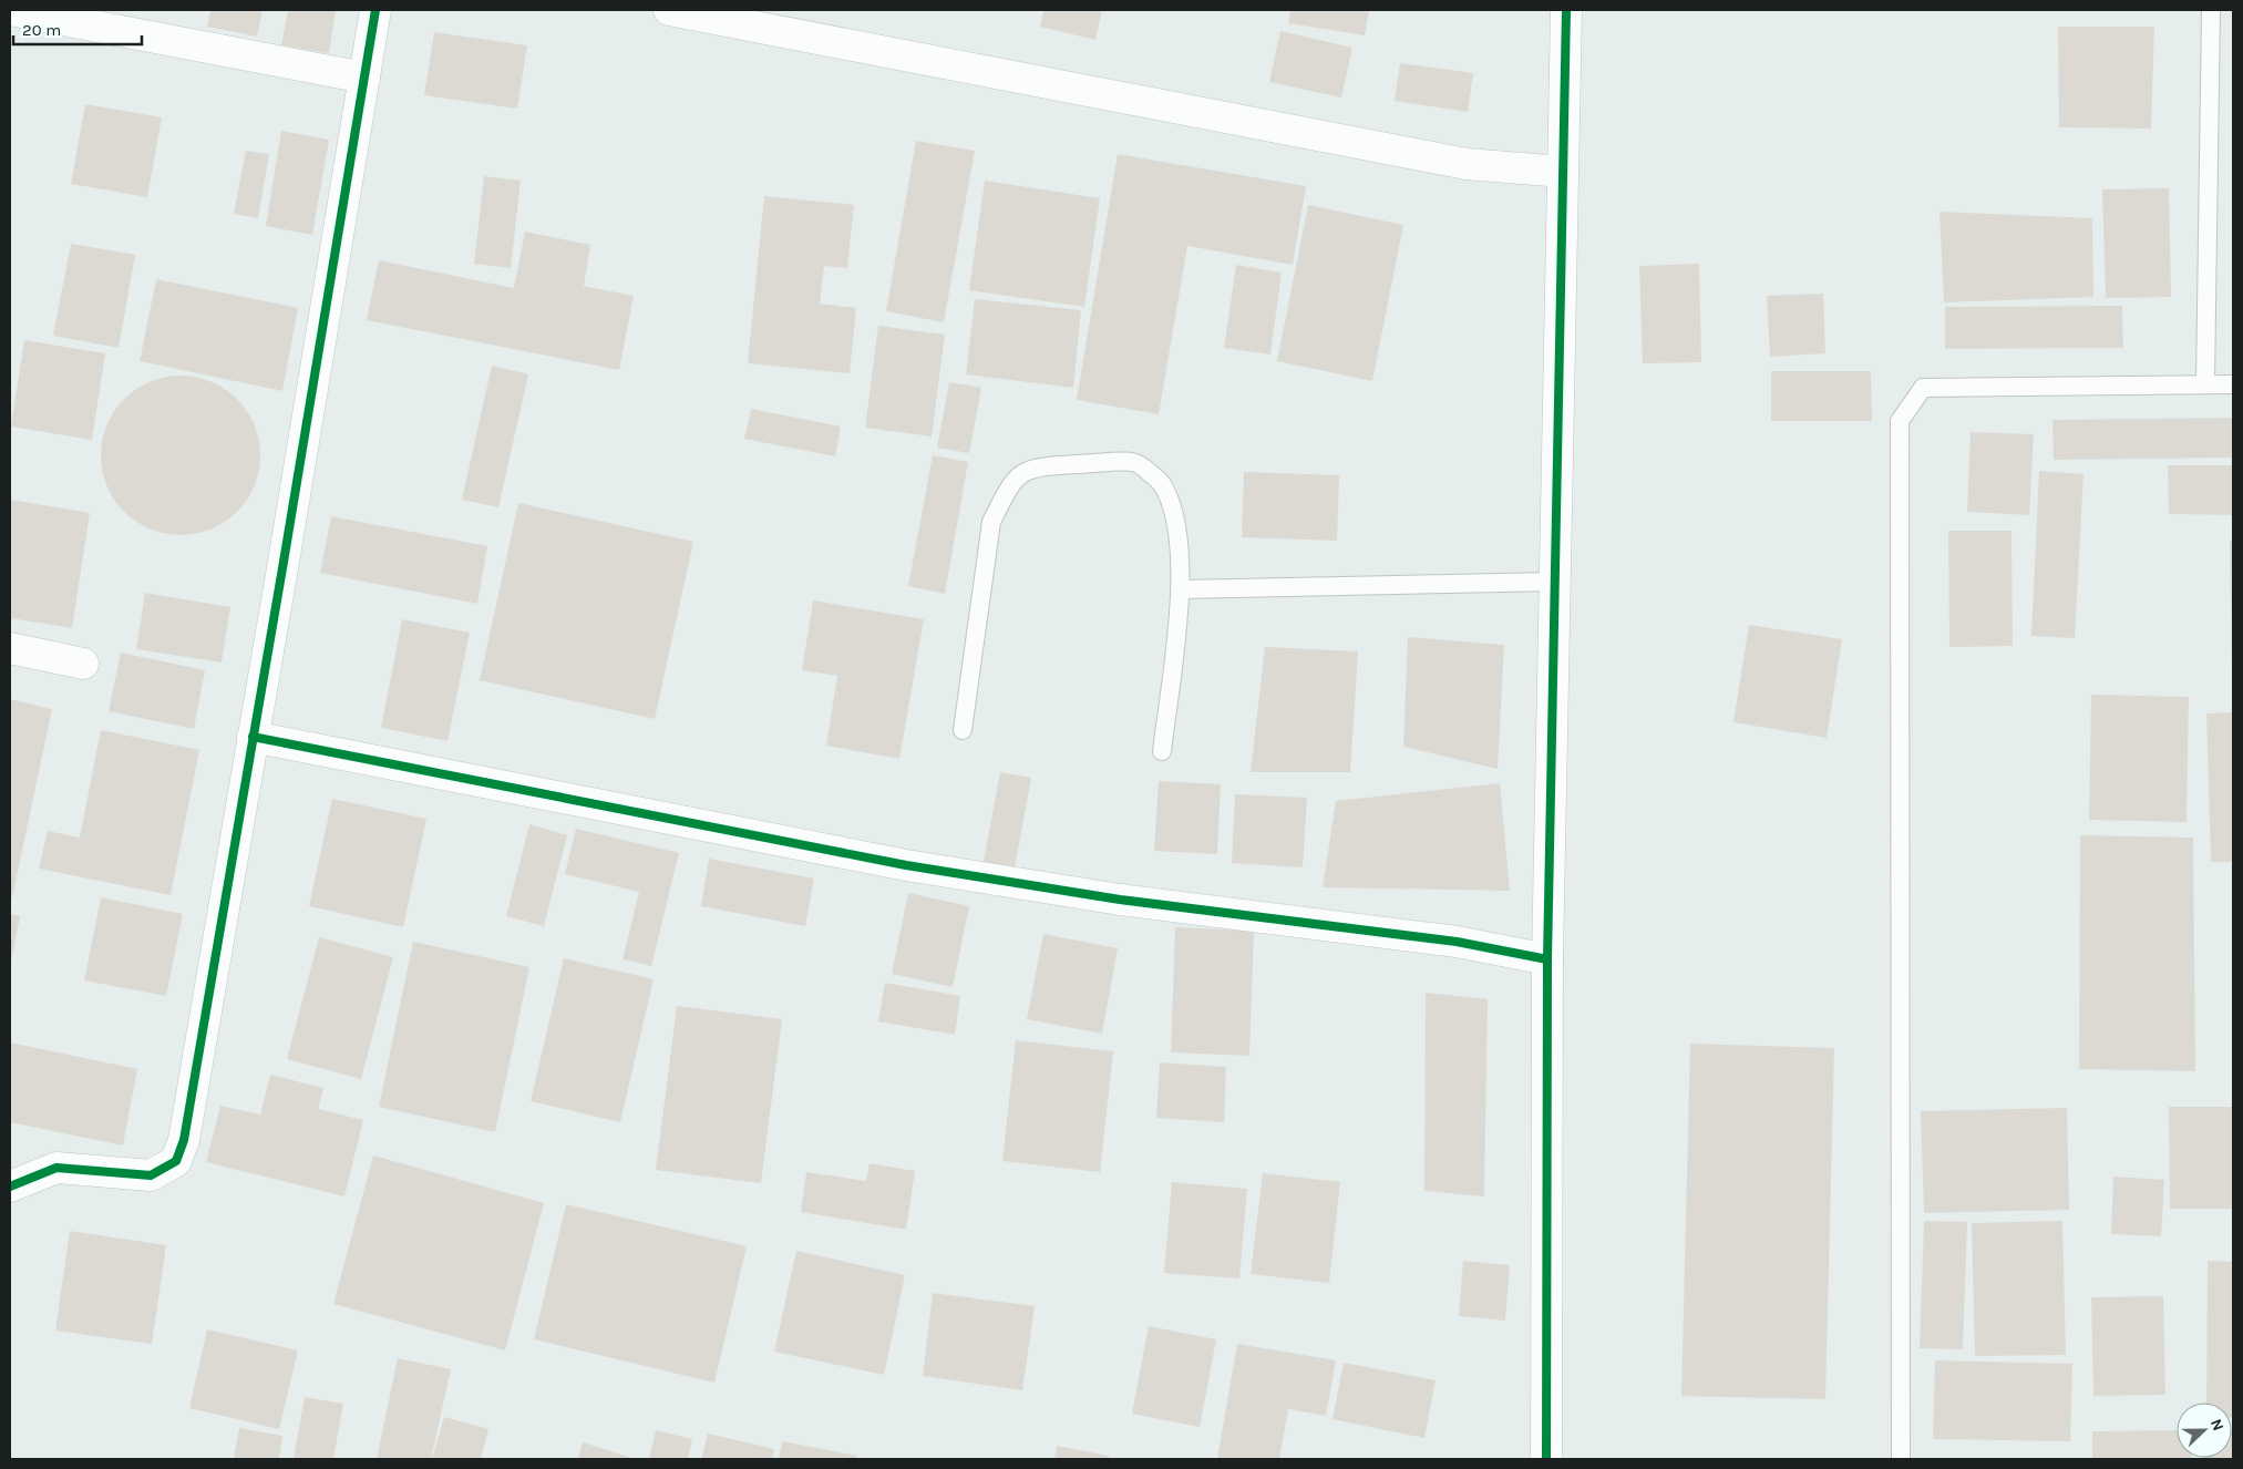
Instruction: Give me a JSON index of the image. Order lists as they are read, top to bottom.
{
  "scale_bar": "20 m",
  "north": "right"
}
